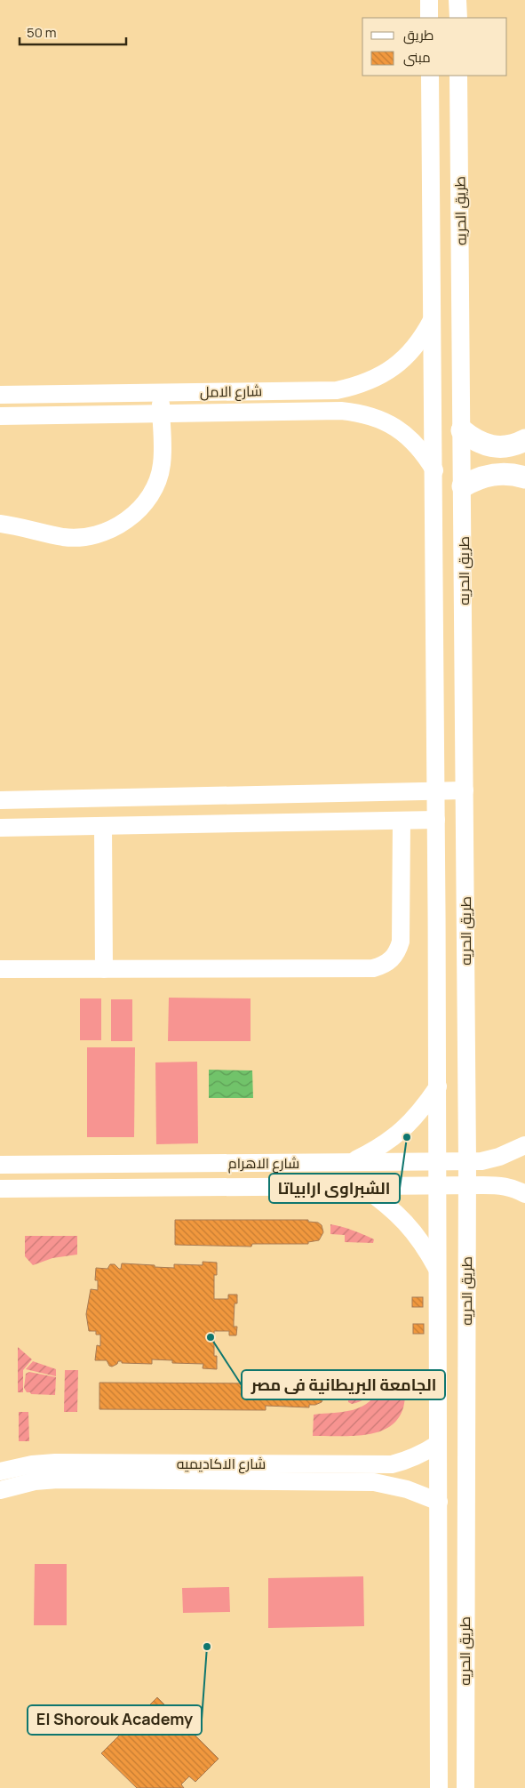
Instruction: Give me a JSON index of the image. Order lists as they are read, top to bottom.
{
  "streets": {
    "street": [
      "طريق الحريه",
      "شارع الامل",
      "شارع الاهرام",
      "شارع الاكاديميه"
    ]
  },
  "crossings": [
    ["طريق الحريه", "شارع الامل"],
    ["طريق الحريه", "شارع الاهرام"],
    ["طريق الحريه", "شارع الاكاديميه"]
  ],
  "places": ["الشبراوى ارابياتا", "الجامعة البريطانية فى مصر", "El Shorouk Academy"],
  "legend": ["طريق", "مبنى"],
  "scale_bar": "50 m"
}
